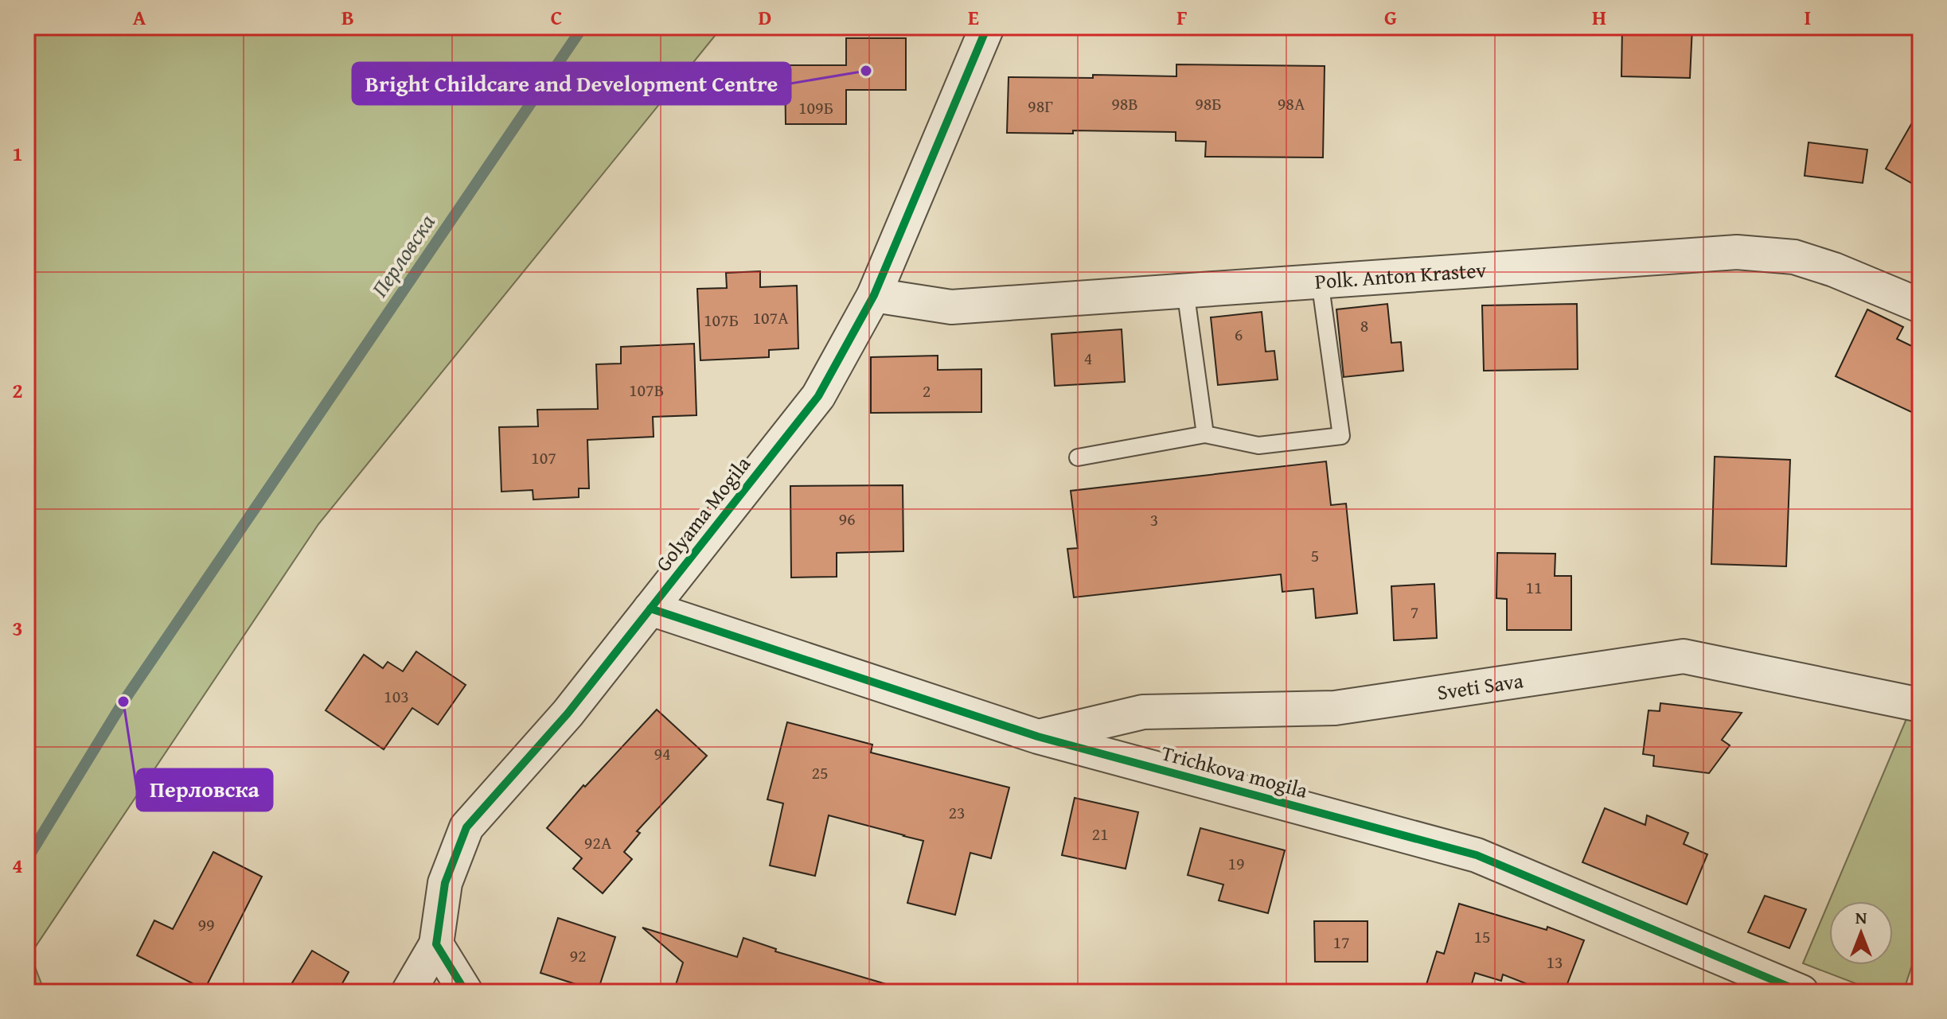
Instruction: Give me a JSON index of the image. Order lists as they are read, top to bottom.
{
  "streets": {
    "street": [
      "Polk. Anton Krastev",
      "Golyama Mogila",
      "Sveti Sava",
      "Trichkova mogila"
    ]
  },
  "crossings": [
    ["Polk. Anton Krastev", "Golyama Mogila"],
    ["Golyama Mogila", "Trichkova mogila"],
    ["Sveti Sava", "Trichkova mogila"]
  ],
  "water": ["Перловска"],
  "places": ["Bright Childcare and Development Centre", "Перловска"],
  "house_numbers": [
    "98В",
    "98Б",
    "98А",
    "98Г",
    "109Б",
    "107А",
    "107Б",
    "8",
    "6",
    "4",
    "107В",
    "2",
    "107",
    "96",
    "3",
    "5",
    "11",
    "7",
    "103",
    "94",
    "25",
    "23",
    "21",
    "92A",
    "19",
    "99",
    "15",
    "17",
    "92",
    "13"
  ],
  "north": "top",
  "grid": {
    "columns": [
      "A",
      "B",
      "C",
      "D",
      "E",
      "F",
      "G",
      "H",
      "I"
    ],
    "rows": [
      "1",
      "2",
      "3",
      "4"
    ]
  }
}
